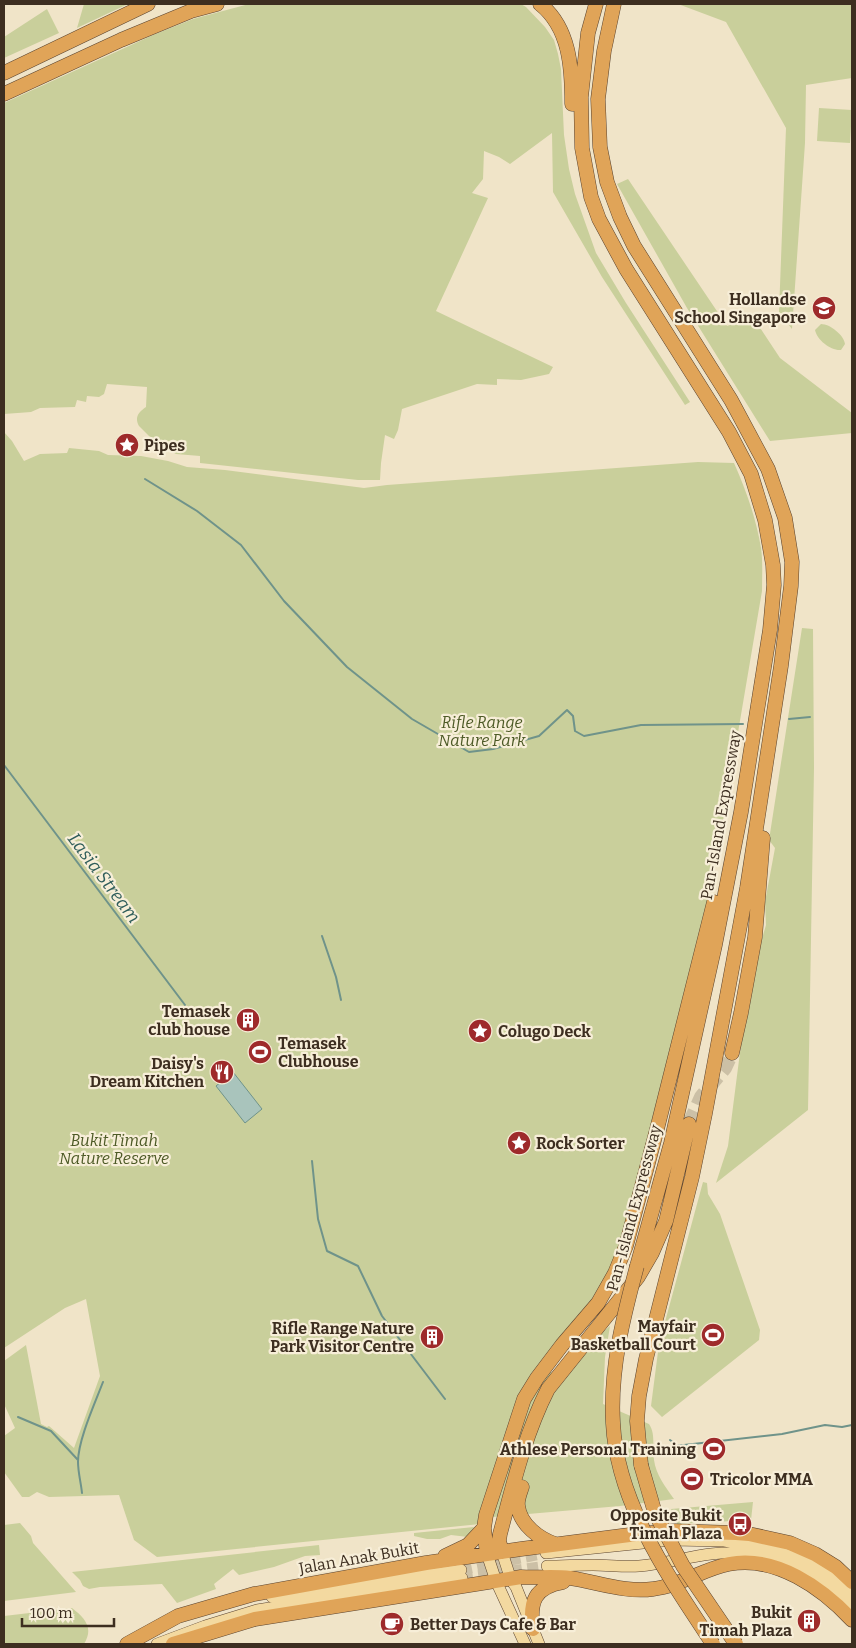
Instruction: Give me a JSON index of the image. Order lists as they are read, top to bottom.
{
  "streets": {
    "highway": ["Pan-Island Expressway", "Jalan Anak Bukit"]
  },
  "water": ["Lasia Stream"],
  "parks": ["Rifle Range Nature Park", "Bukit Timah Nature Reserve"],
  "places": {
    "school or university": ["Hollandse School Singapore"],
    "place": ["Pipes", "Colugo Deck", "Rock Sorter"],
    "building": ["Temasek club house", "Rifle Range Nature Park Visitor Centre", "Bukit Timah Plaza"],
    "sports": [
      "Temasek Clubhouse",
      "Mayfair Basketball Court",
      "Athlese Personal Training",
      "Tricolor MMA"
    ],
    "restaurant": ["Daisy's Dream Kitchen"],
    "bus stop": ["Opposite Bukit Timah Plaza"],
    "cafe": ["Better Days Cafe & Bar"]
  },
  "scale_bar": "100 m"
}
